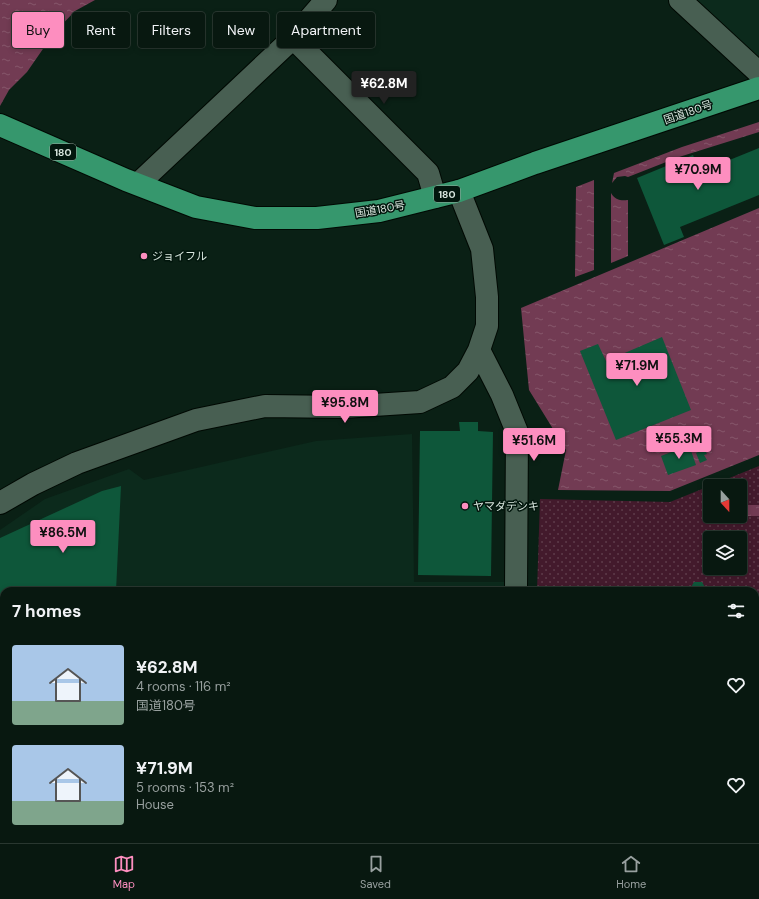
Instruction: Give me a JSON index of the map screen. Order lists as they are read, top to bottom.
{
  "streets": {
    "highway": ["国道180号", "180"]
  },
  "places": ["ジョイフル", "ヤマダデンキ"],
  "north": "bottom",
  "page": {
    "chip": [
      "Buy",
      "Rent",
      "Filters",
      "New",
      "Apartment"
    ],
    "price": [
      "¥62.8M",
      "¥70.9M",
      "¥71.9M",
      "¥95.8M",
      "¥55.3M",
      "¥51.6M",
      "¥86.5M"
    ],
    "heading": "7 homes",
    "list": [
      {
        "name": "¥62.8M",
        "note": "4 rooms · 116 m² · 国道180号"
      },
      {
        "name": "¥71.9M",
        "note": "5 rooms · 153 m² · House"
      }
    ],
    "tabs": ["Map", "Saved", "Home"]
  }
}
